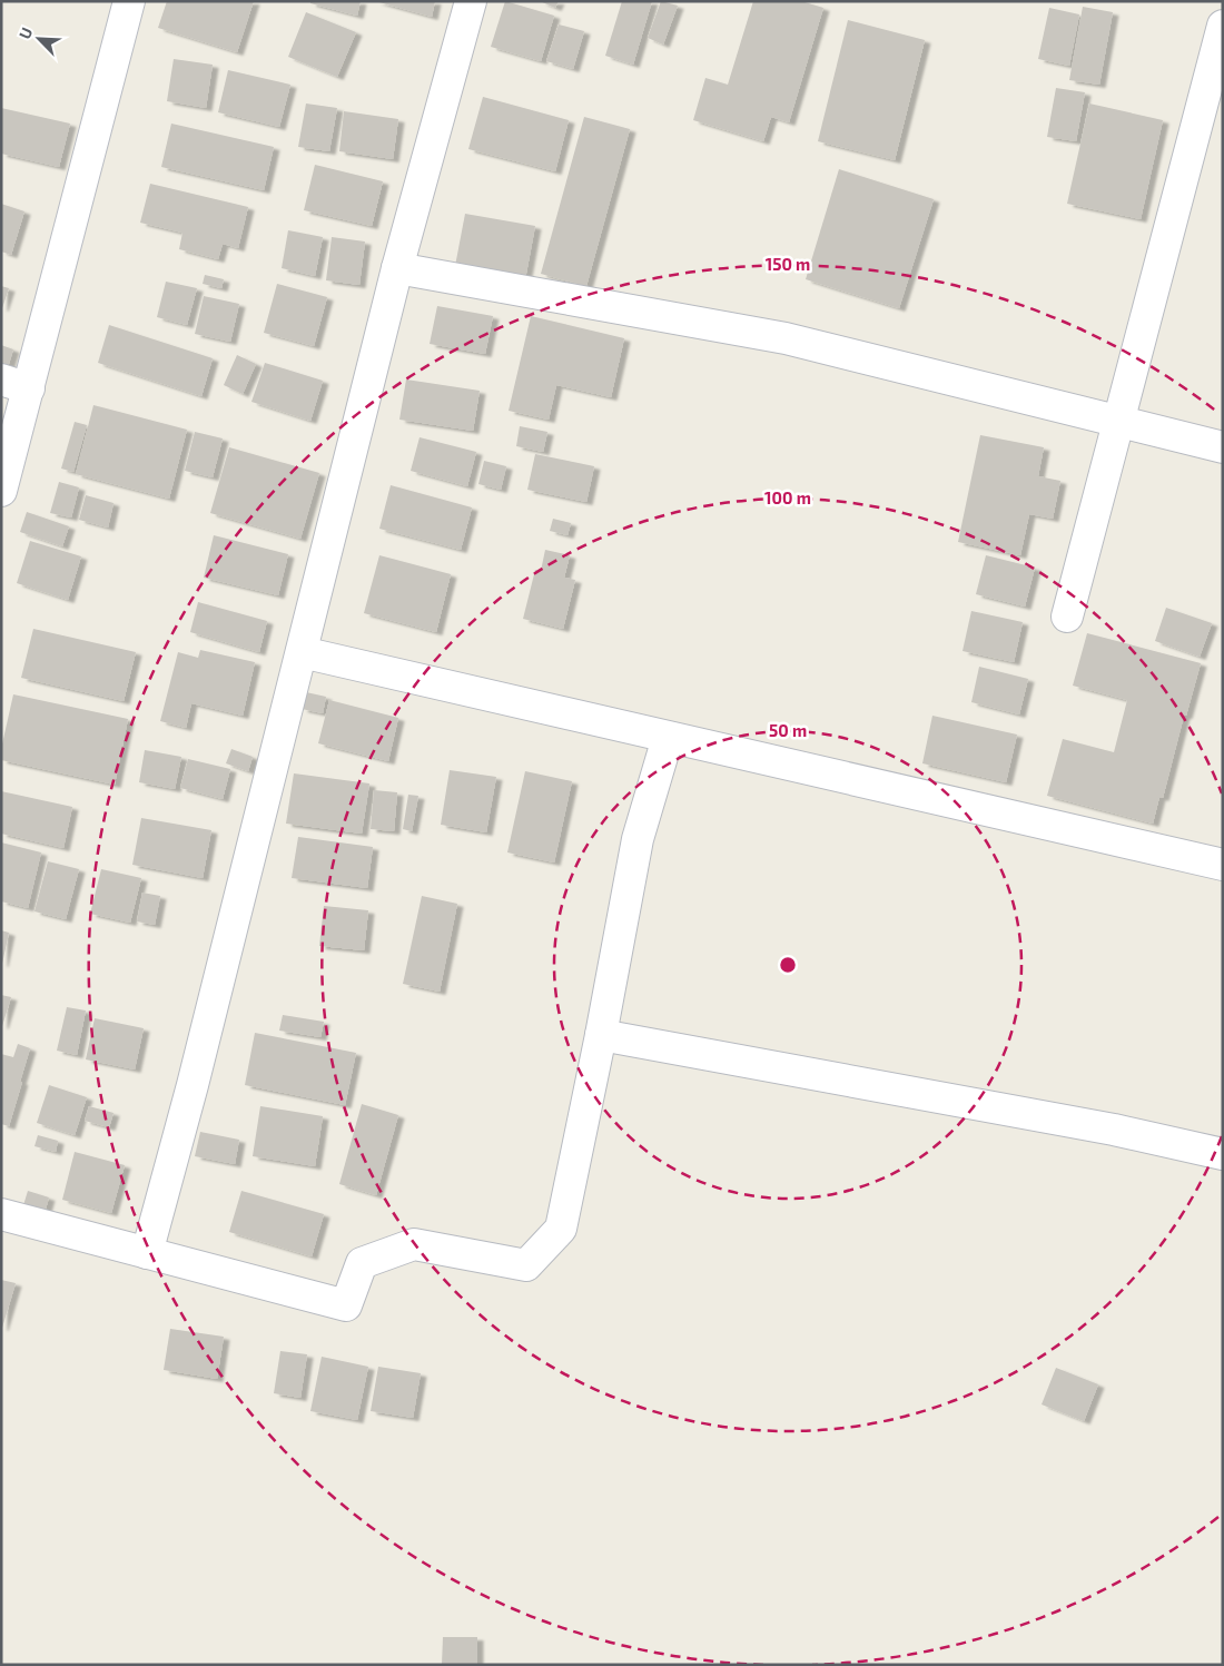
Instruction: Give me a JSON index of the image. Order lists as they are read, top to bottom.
{
  "north": "top left",
  "rings": ["150 m", "100 m", "50 m"]
}
